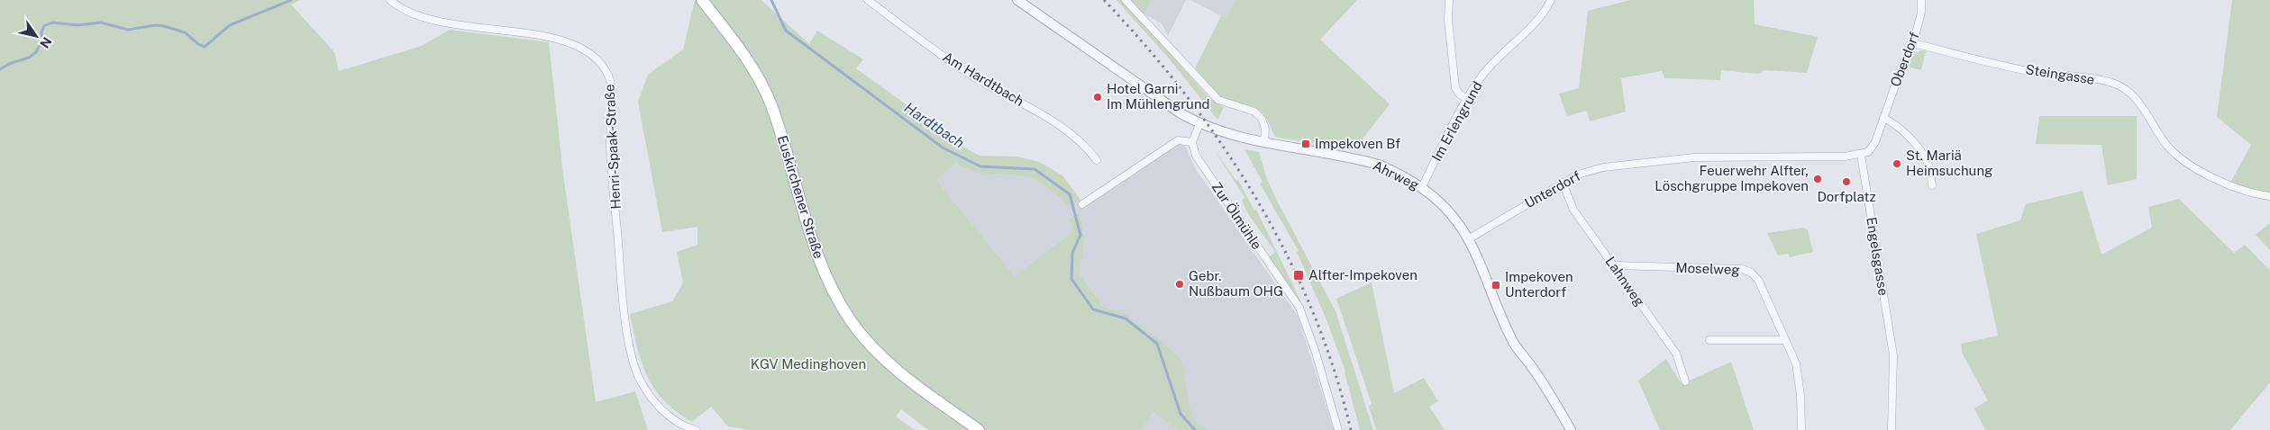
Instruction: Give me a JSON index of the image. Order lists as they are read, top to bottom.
{
  "streets": {
    "main road": ["Euskirchener Straße"],
    "street": [
      "Oberdorf",
      "Steingasse",
      "Am Hardtbach",
      "Im Erlengrund",
      "Henri-Spaak-Straße",
      "Ahrweg",
      "Unterdorf",
      "Zur Ölmühle",
      "Engelsgasse",
      "Moselweg",
      "Lahnweg"
    ]
  },
  "crossings": [
    ["Oberdorf", "Steingasse"],
    ["Oberdorf", "Unterdorf"],
    ["Oberdorf", "Engelsgasse"],
    ["Im Erlengrund", "Ahrweg"],
    ["Ahrweg", "Unterdorf"],
    ["Unterdorf", "Engelsgasse"],
    ["Unterdorf", "Lahnweg"],
    ["Moselweg", "Lahnweg"]
  ],
  "water": ["Hardtbach"],
  "parks": ["KGV Medinghoven"],
  "places": {
    "other": [
      "Hotel Garni Im Mühlengrund",
      "St. Mariä Heimsuchung",
      "Feuerwehr Alfter, Löschgruppe Impekoven",
      "Dorfplatz",
      "Gebr. Nußbaum OHG"
    ],
    "transit": ["Impekoven Bf", "Alfter-Impekoven", "Impekoven Unterdorf"]
  },
  "north": "bottom right"
}
